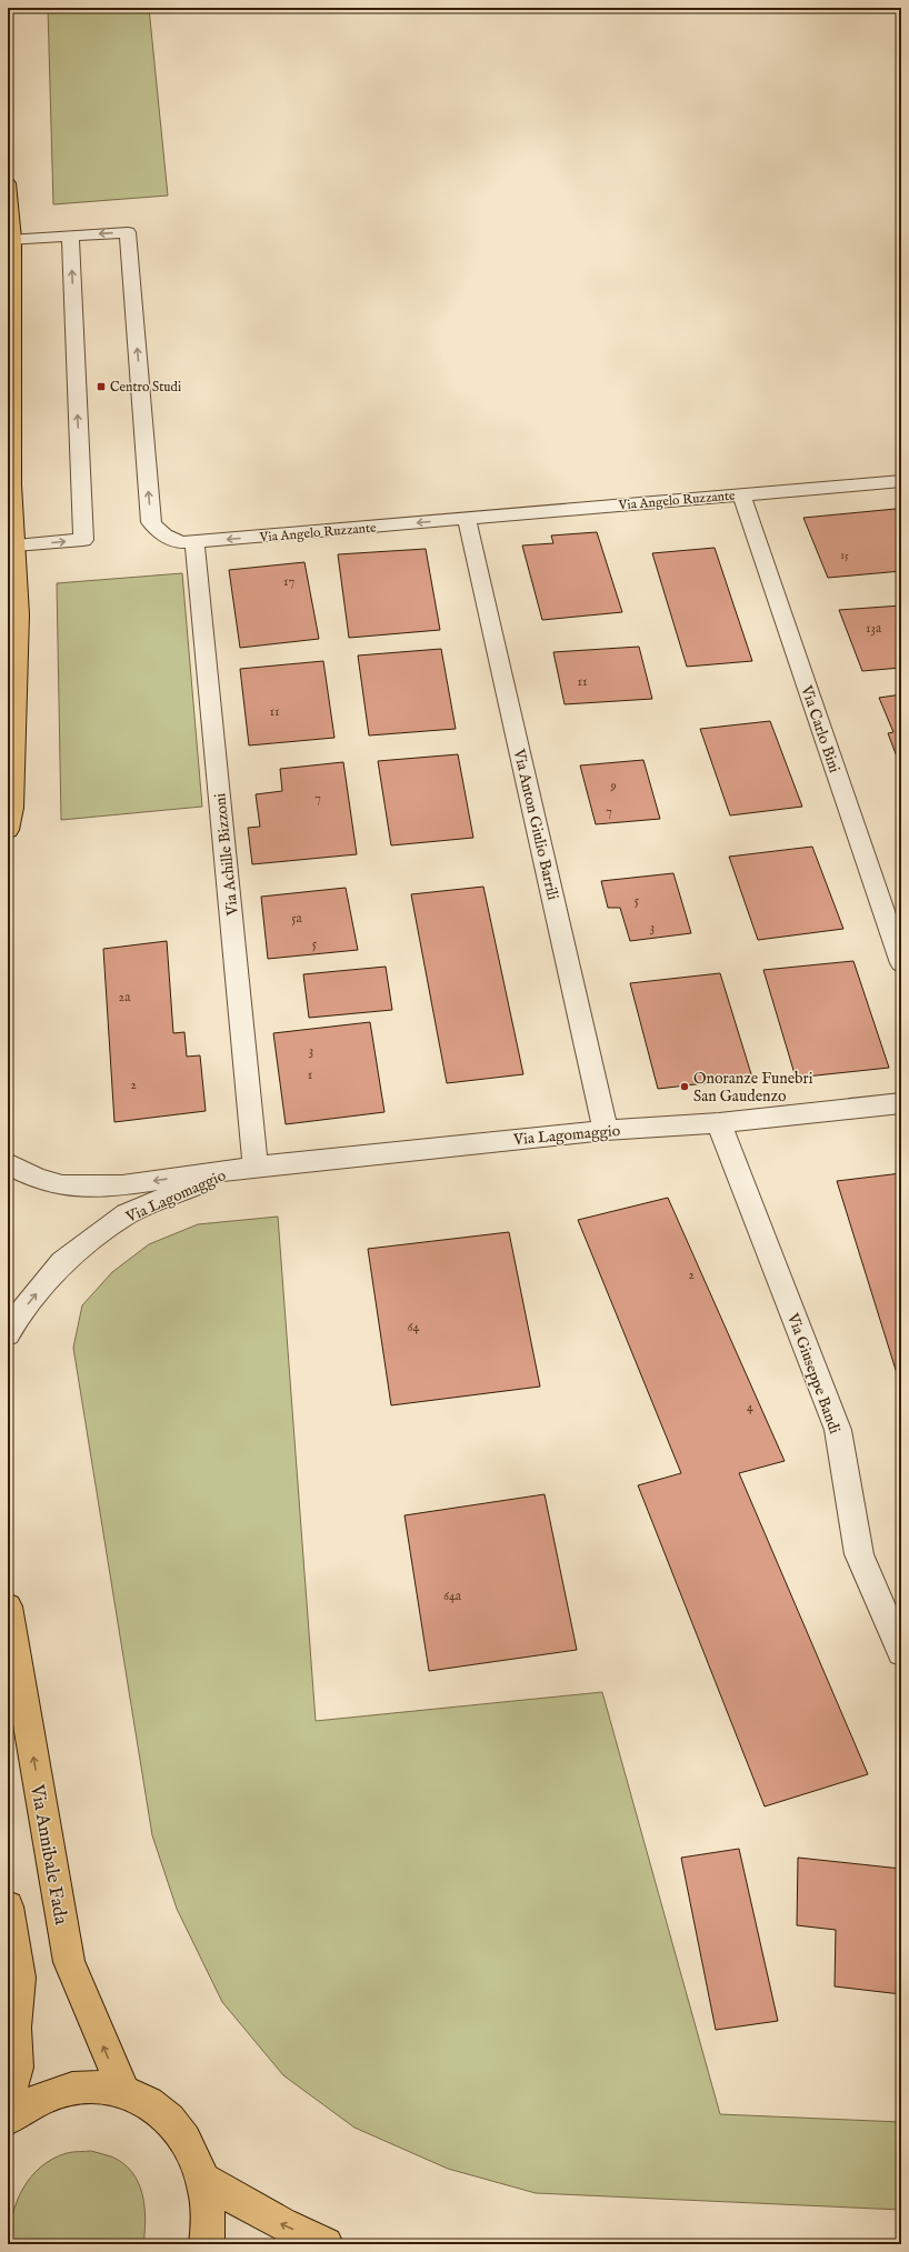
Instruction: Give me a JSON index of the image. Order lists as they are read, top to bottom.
{
  "streets": {
    "main road": ["Via Annibale Fada"],
    "street": [
      "Via Angelo Ruzzante",
      "Via Carlo Bini",
      "Via Anton Giulio Barrili",
      "Via Achille Bizzoni",
      "Via Lagomaggio",
      "Via Giuseppe Bandi"
    ]
  },
  "crossings": [
    ["Via Angelo Ruzzante", "Via Carlo Bini"],
    ["Via Angelo Ruzzante", "Via Anton Giulio Barrili"],
    ["Via Angelo Ruzzante", "Via Achille Bizzoni"],
    ["Via Anton Giulio Barrili", "Via Lagomaggio"],
    ["Via Achille Bizzoni", "Via Lagomaggio"],
    ["Via Lagomaggio", "Via Giuseppe Bandi"]
  ],
  "places": {
    "transit": ["Centro Studi"],
    "other": ["Onoranze Funebri San Gaudenzo"]
  },
  "house_numbers": [
    "15",
    "17",
    "13a",
    "11",
    "11",
    "9",
    "7",
    "7",
    "5",
    "5a",
    "3",
    "5",
    "2a",
    "3",
    "1",
    "2",
    "2",
    "64",
    "4",
    "64a"
  ]
}
